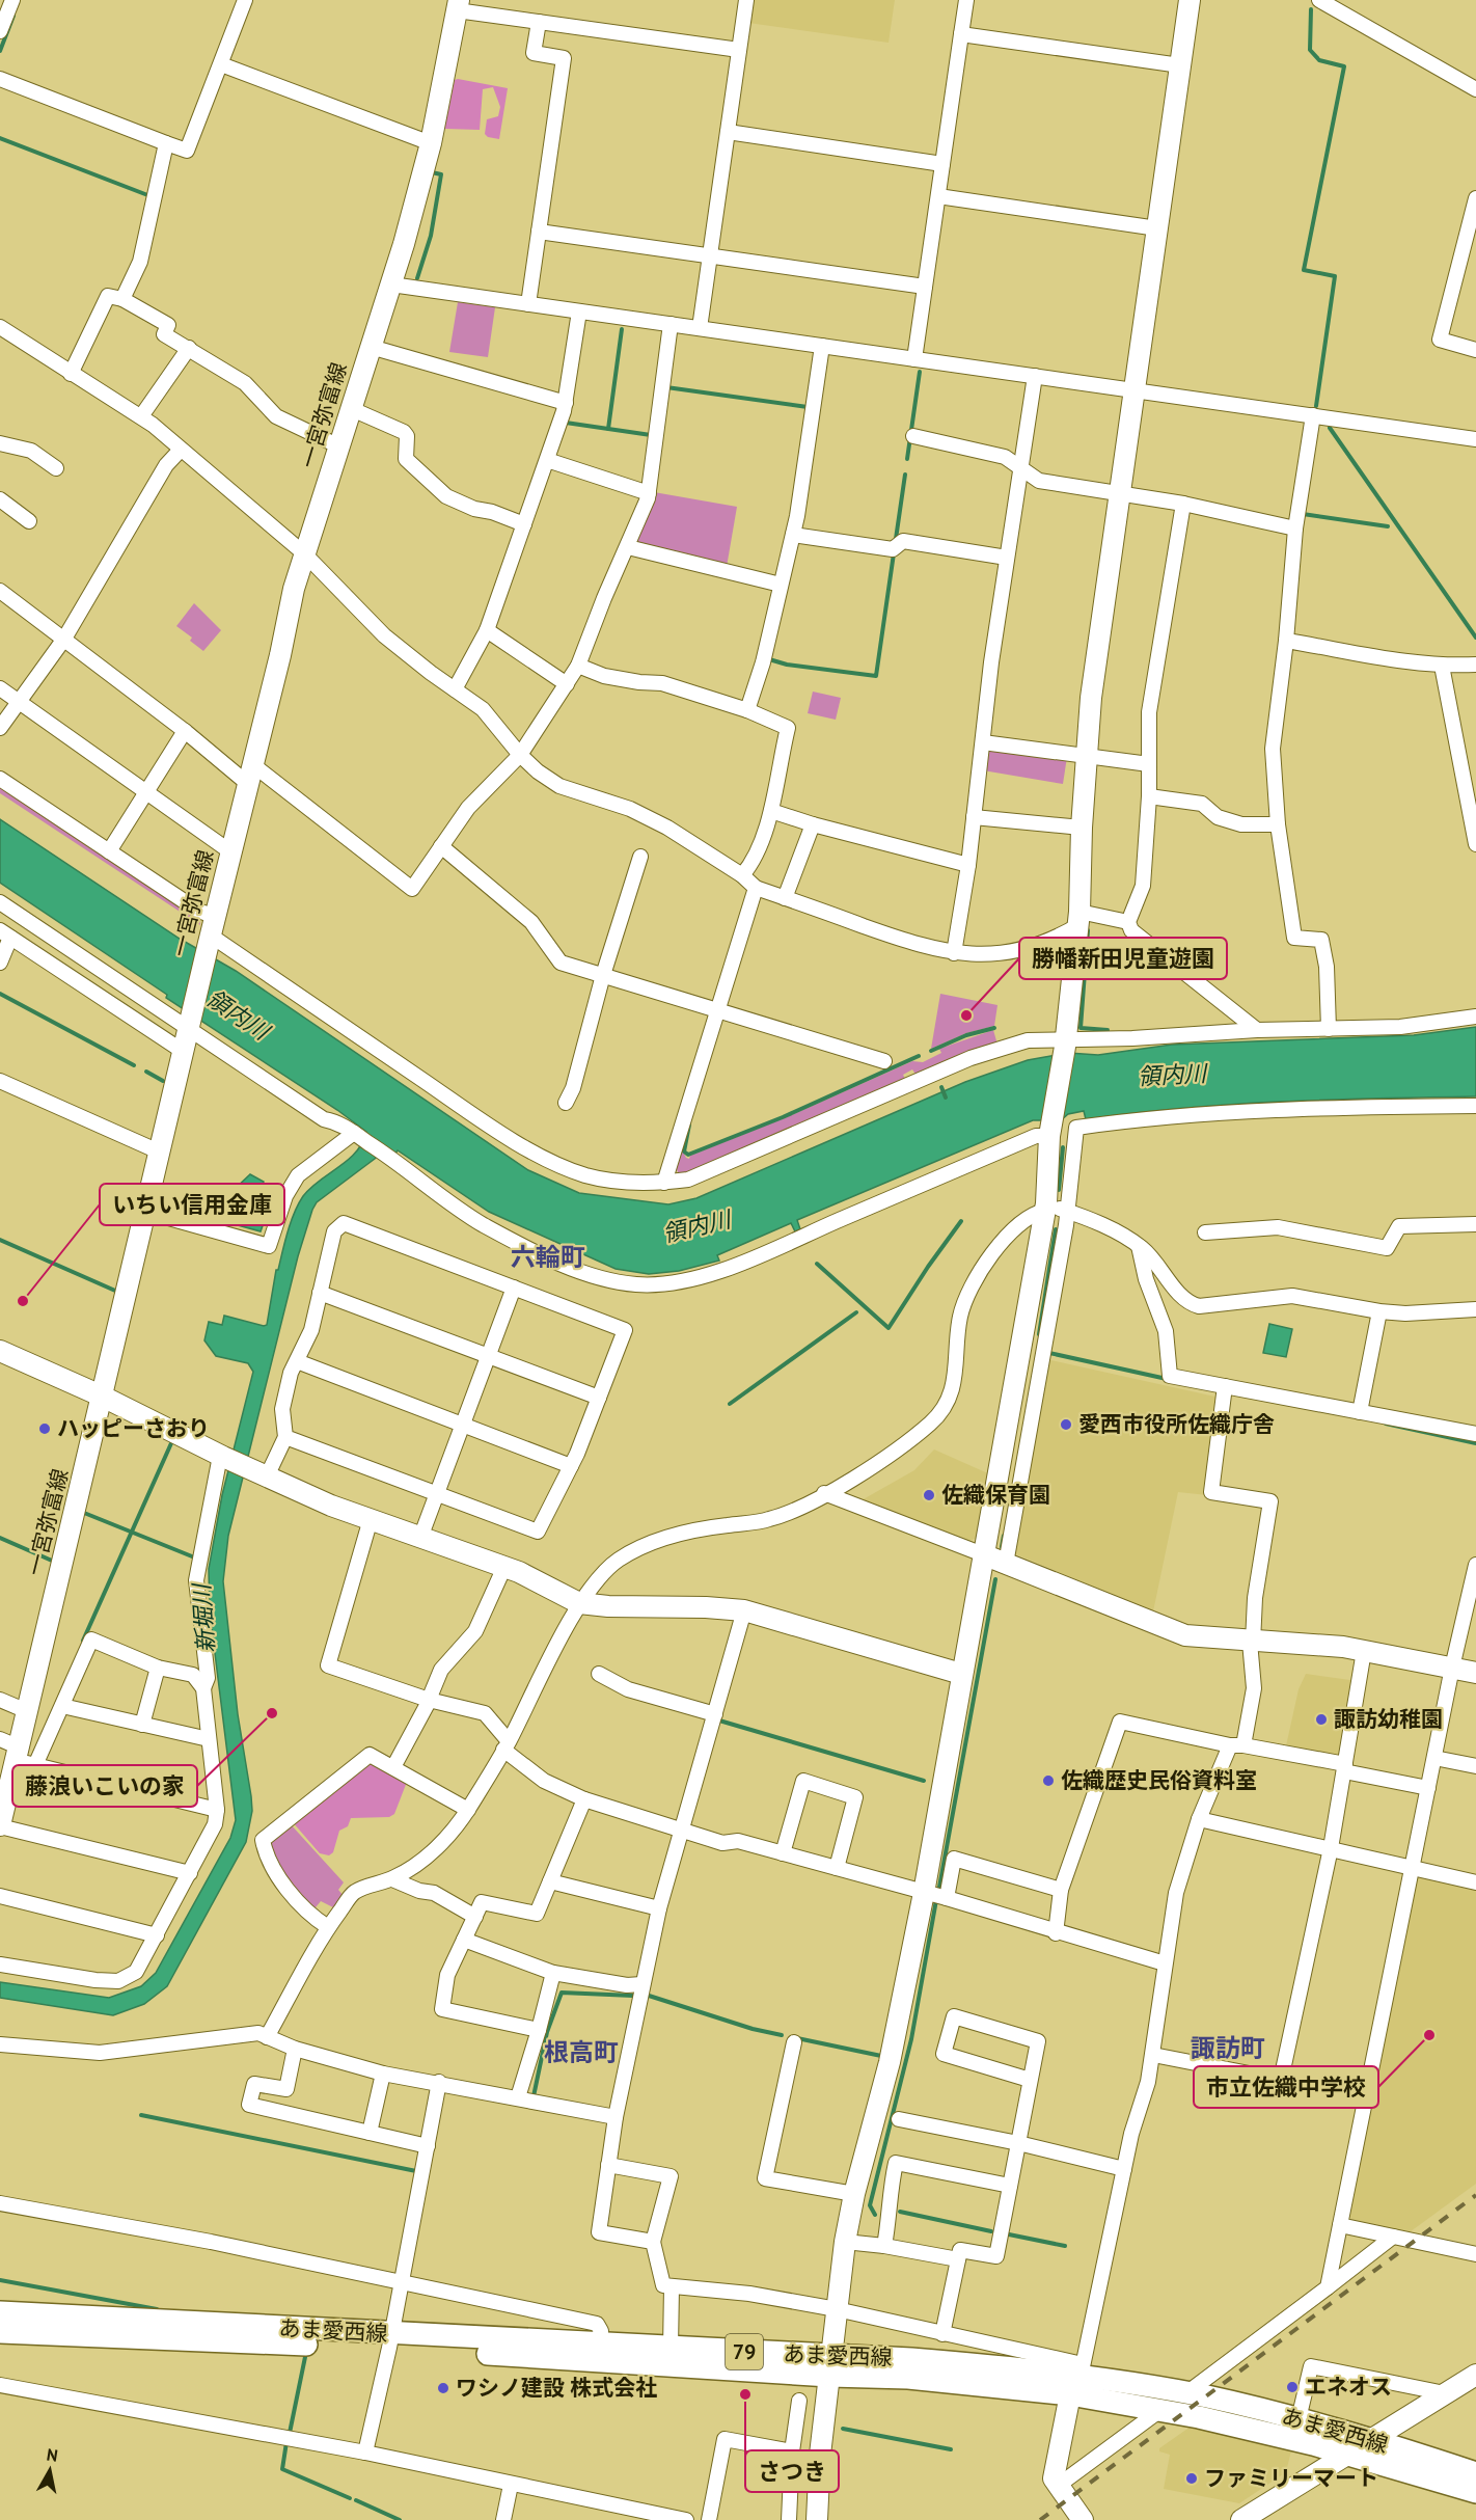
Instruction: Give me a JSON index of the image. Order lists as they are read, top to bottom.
{
  "streets": {
    "main road": ["あま愛西線", "79"],
    "street": ["一宮弥富線"]
  },
  "districts": ["六輪町", "諏訪町", "根高町"],
  "water": ["領内川", "新堀川"],
  "places": [
    "勝幡新田児童遊園",
    "いちい信用金庫",
    "愛西市役所佐織庁舎",
    "ハッピーさおり",
    "佐織保育園",
    "藤浪いこいの家",
    "諏訪幼稚園",
    "佐織歴史民俗資料室",
    "市立佐織中学校",
    "エネオス",
    "ワシノ建設 株式会社",
    "さつき",
    "ファミリーマート"
  ],
  "north": "top"
}
